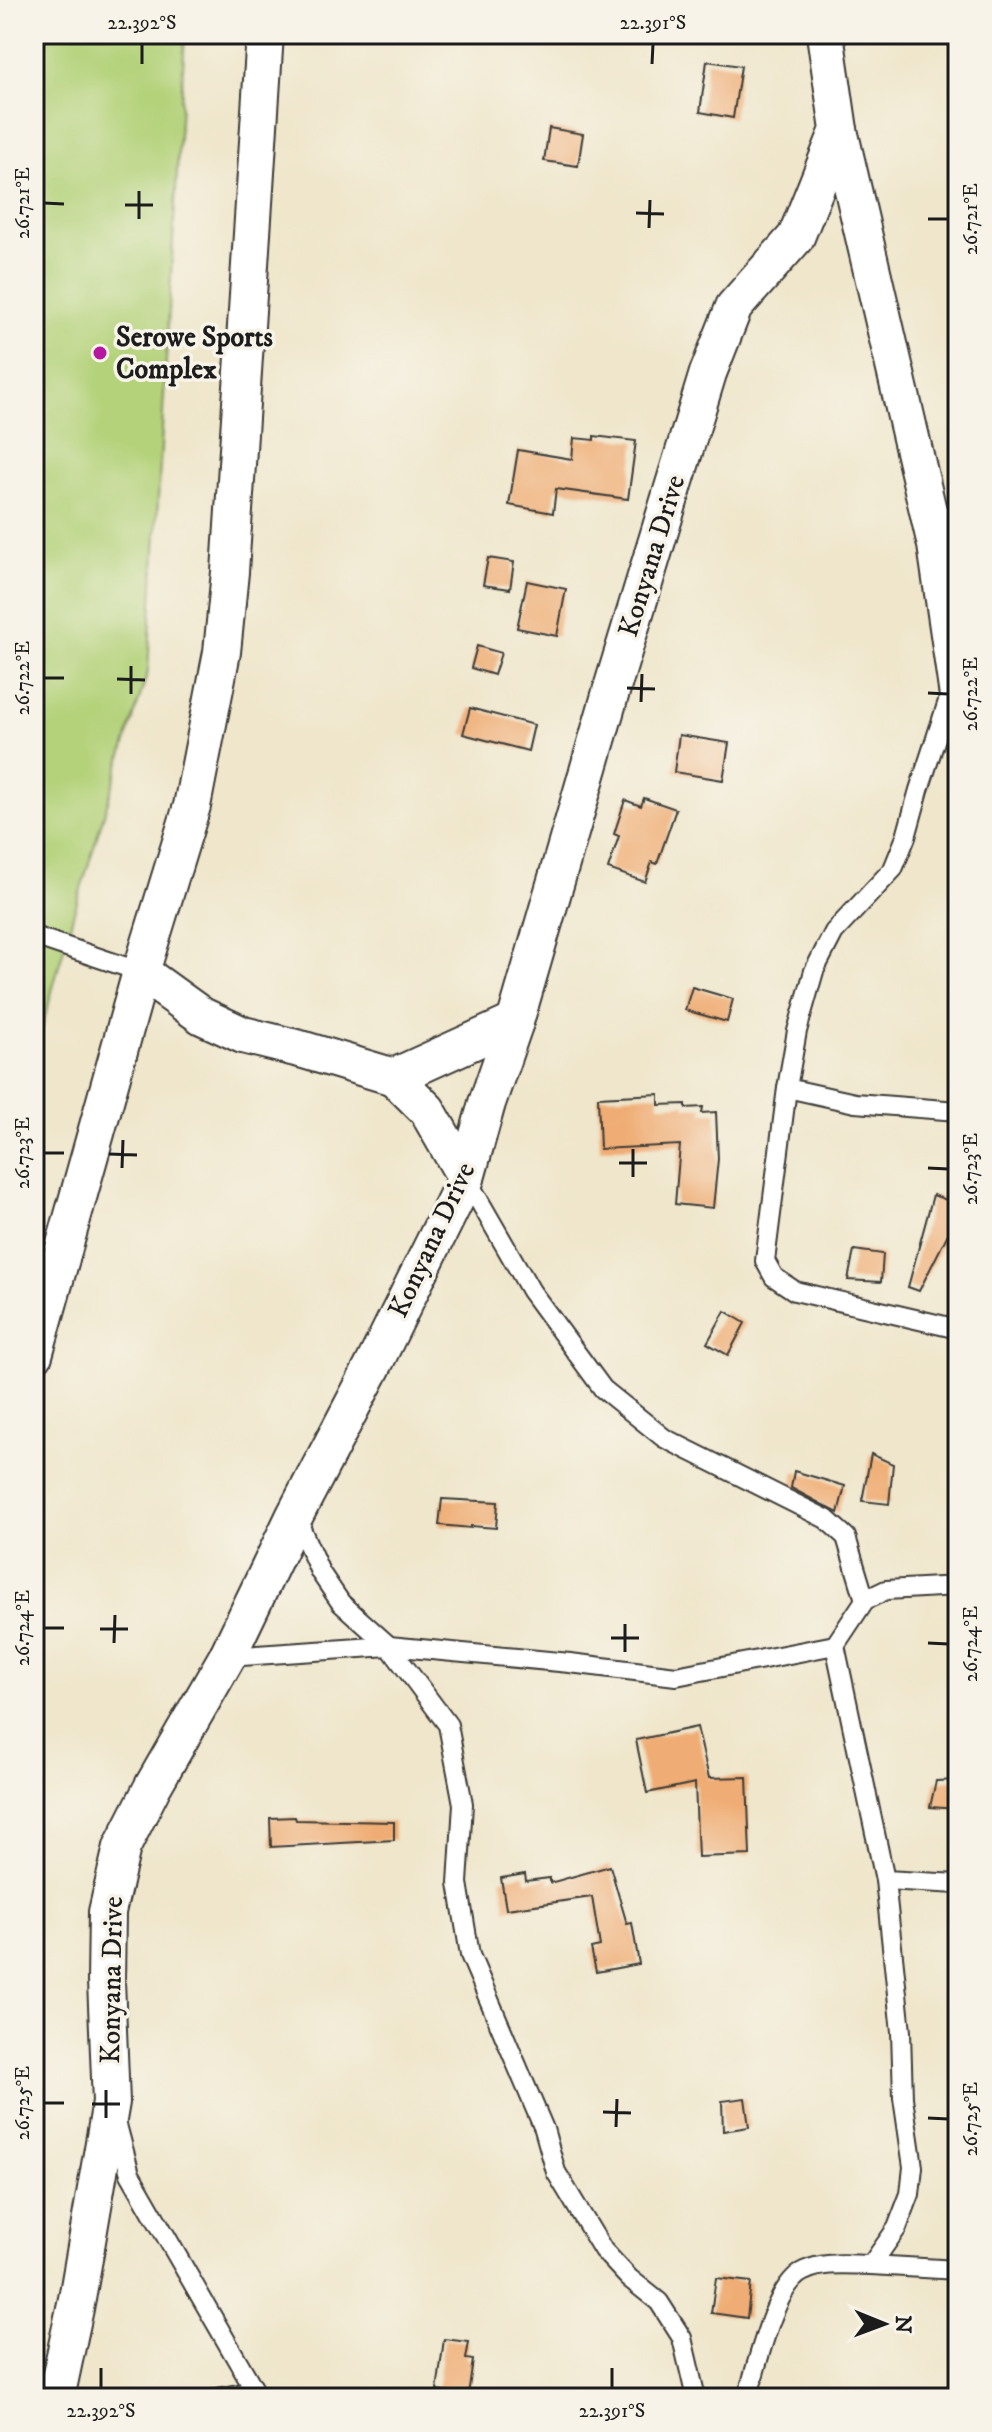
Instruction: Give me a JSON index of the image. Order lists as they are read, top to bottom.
{
  "streets": {
    "street": ["Konyana Drive"]
  },
  "places": ["Serowe Sports Complex"],
  "north": "right",
  "coordinates": [
    "22.392°S",
    "22.391°S",
    "26.721°E",
    "26.722°E",
    "26.723°E",
    "26.724°E",
    "26.725°E"
  ]
}
